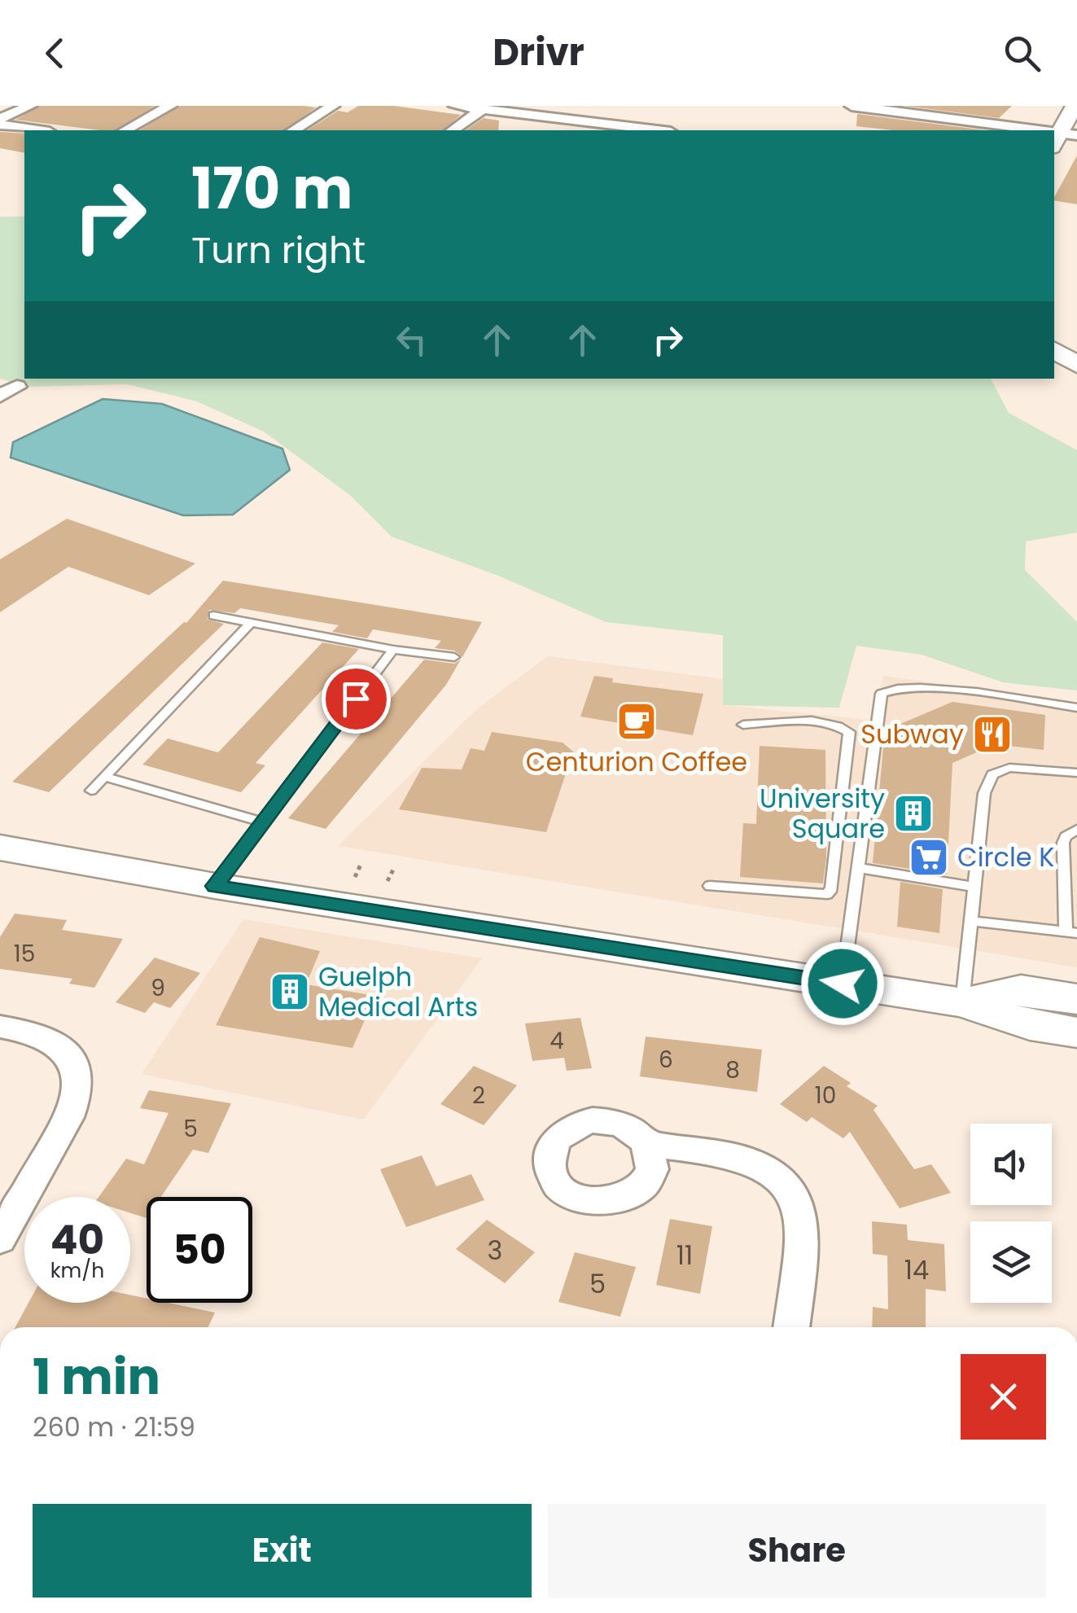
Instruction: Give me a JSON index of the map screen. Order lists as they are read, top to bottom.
{
  "places": {
    "cafe": ["Centurion Coffee"],
    "restaurant": ["Subway"],
    "building": ["University Square", "Guelph Medical Arts"],
    "supermarket": ["Circle K"]
  },
  "house_numbers": [
    "15",
    "9",
    "4",
    "6",
    "8",
    "2",
    "10",
    "5",
    "3",
    "11",
    "14",
    "5"
  ],
  "page": {
    "header": "Drivr",
    "turn": ["170 m", "Turn right"],
    "speed": "40 km/h",
    "limit": "50",
    "heading": ["1 min", "260 m · 21:59"],
    "buttons": ["Exit", "Share"]
  }
}
